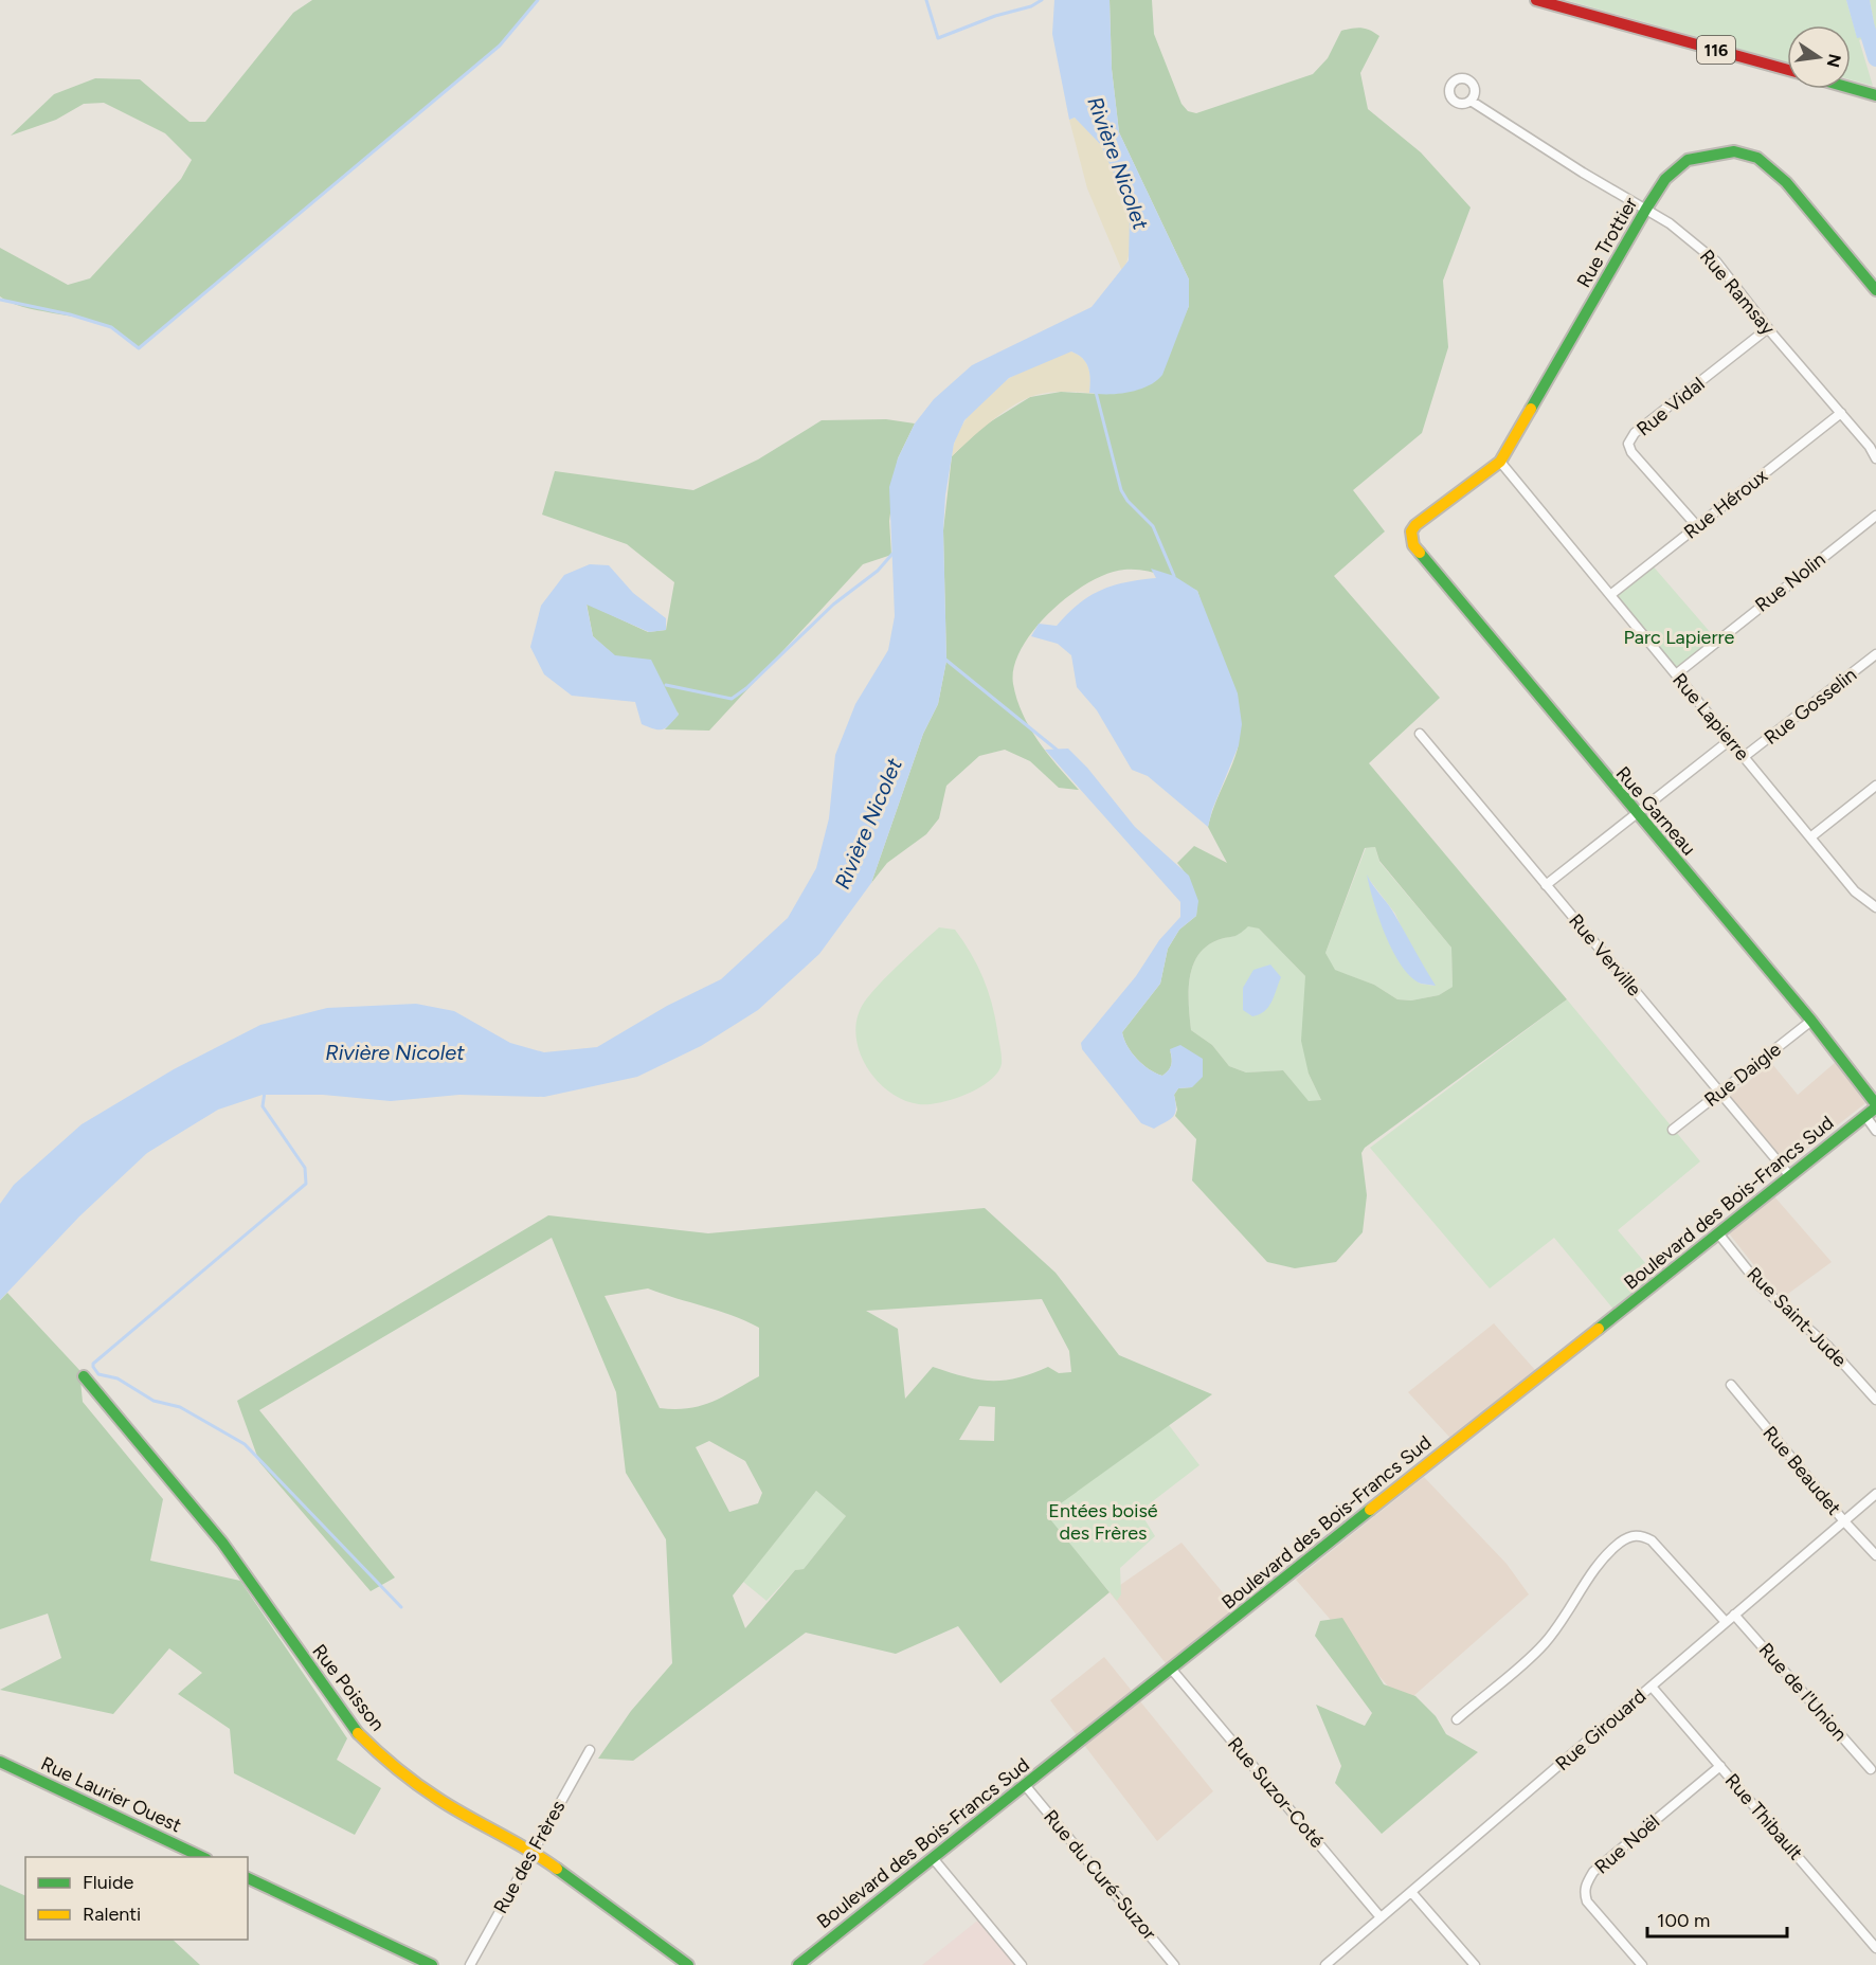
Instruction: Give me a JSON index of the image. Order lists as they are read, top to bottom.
{
  "streets": {
    "street": [
      "116",
      "Rue Trottier",
      "Rue Ramsay",
      "Rue Vidal",
      "Rue Héroux",
      "Rue Nolin",
      "Rue Gosselin",
      "Rue Lapierre",
      "Rue Garneau",
      "Rue Verville",
      "Rue Daigle",
      "Boulevard des Bois-Francs Sud",
      "Rue Saint-Jude",
      "Rue Beaudet",
      "Rue Poisson",
      "Rue de l'Union",
      "Rue Girouard",
      "Rue Suzor-Coté",
      "Rue Laurier Ouest",
      "Rue Thibault",
      "Rue Noël",
      "Rue des Frères",
      "Rue du Curé-Suzor"
    ]
  },
  "crossings": [
    ["Rue Trottier", "Rue Ramsay"],
    ["Rue Trottier", "Rue Lapierre"],
    ["Rue Trottier", "Rue Garneau"],
    ["Rue Ramsay", "Rue Vidal"],
    ["Rue Ramsay", "Rue Héroux"],
    ["Rue Vidal", "Rue Héroux"],
    ["Rue Héroux", "Rue Lapierre"],
    ["Rue Nolin", "Rue Lapierre"],
    ["Rue Gosselin", "Rue Lapierre"],
    ["Rue Garneau", "Rue Daigle"],
    ["Rue Garneau", "Boulevard des Bois-Francs Sud"],
    ["Rue Verville", "Rue Daigle"],
    ["Rue Verville", "Boulevard des Bois-Francs Sud"],
    ["Boulevard des Bois-Francs Sud", "Rue Saint-Jude"],
    ["Boulevard des Bois-Francs Sud", "Rue Suzor-Coté"],
    ["Boulevard des Bois-Francs Sud", "Rue du Curé-Suzor"],
    ["Rue Beaudet", "Rue Girouard"],
    ["Rue Poisson", "Rue des Frères"],
    ["Rue de l'Union", "Rue Girouard"],
    ["Rue Girouard", "Rue Suzor-Coté"],
    ["Rue Girouard", "Rue Thibault"],
    ["Rue Thibault", "Rue Noël"]
  ],
  "water": ["Rivière Nicolet"],
  "parks": ["Parc Lapierre", "Entées boisé des Frères"],
  "legend": ["Fluide", "Ralenti"],
  "scale_bar": "100 m",
  "north": "right"
}
